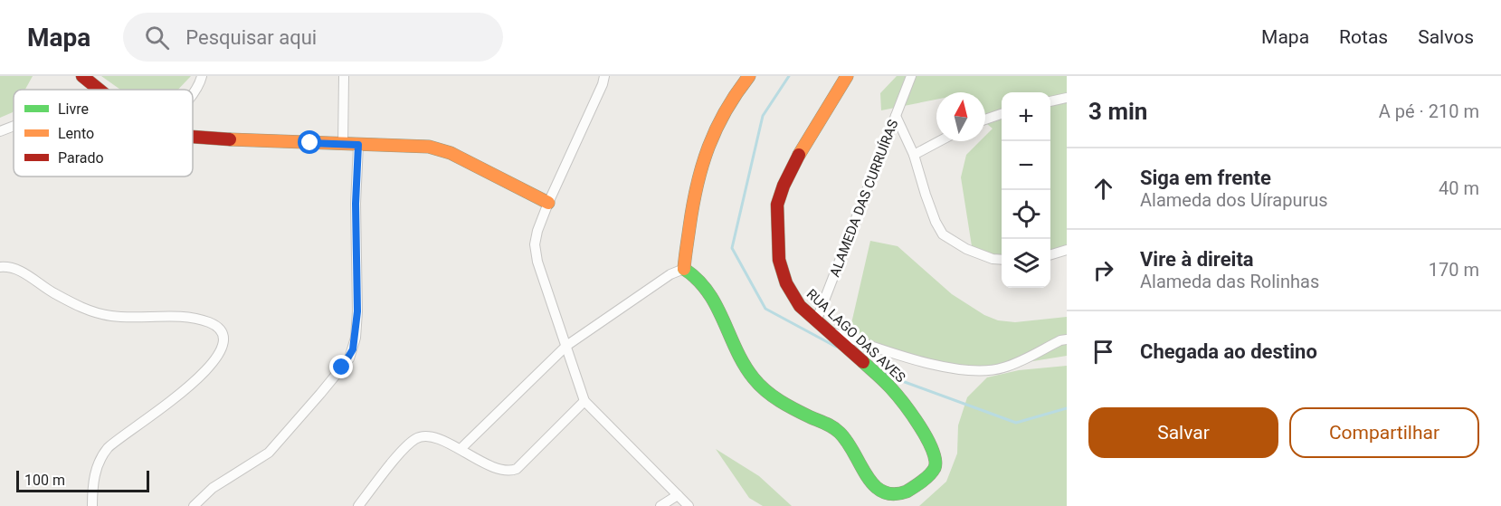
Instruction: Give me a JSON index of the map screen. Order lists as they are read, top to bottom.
{
  "streets": {
    "street": ["ALAMEDA DAS CURRUÍRAS", "RUA LAGO DAS AVES"]
  },
  "crossings": [
    ["ALAMEDA DAS CURRUÍRAS", "RUA LAGO DAS AVES"]
  ],
  "legend": ["Livre", "Lento", "Parado"],
  "scale_bar": "100 m",
  "north": "top",
  "page": {
    "header": "Mapa",
    "search": "Pesquisar aqui",
    "nav": ["Mapa", "Rotas", "Salvos"],
    "heading": ["3 min", "A pé · 210 m"],
    "map_buttons": ["+", "−"],
    "list": [
      ["Siga em frente", "Alameda dos Uírapurus", "40 m"],
      ["Vire à direita", "Alameda das Rolinhas", "170 m"],
      "Chegada ao destino"
    ],
    "buttons": ["Salvar", "Compartilhar"],
    "scale": "100 m"
  }
}
